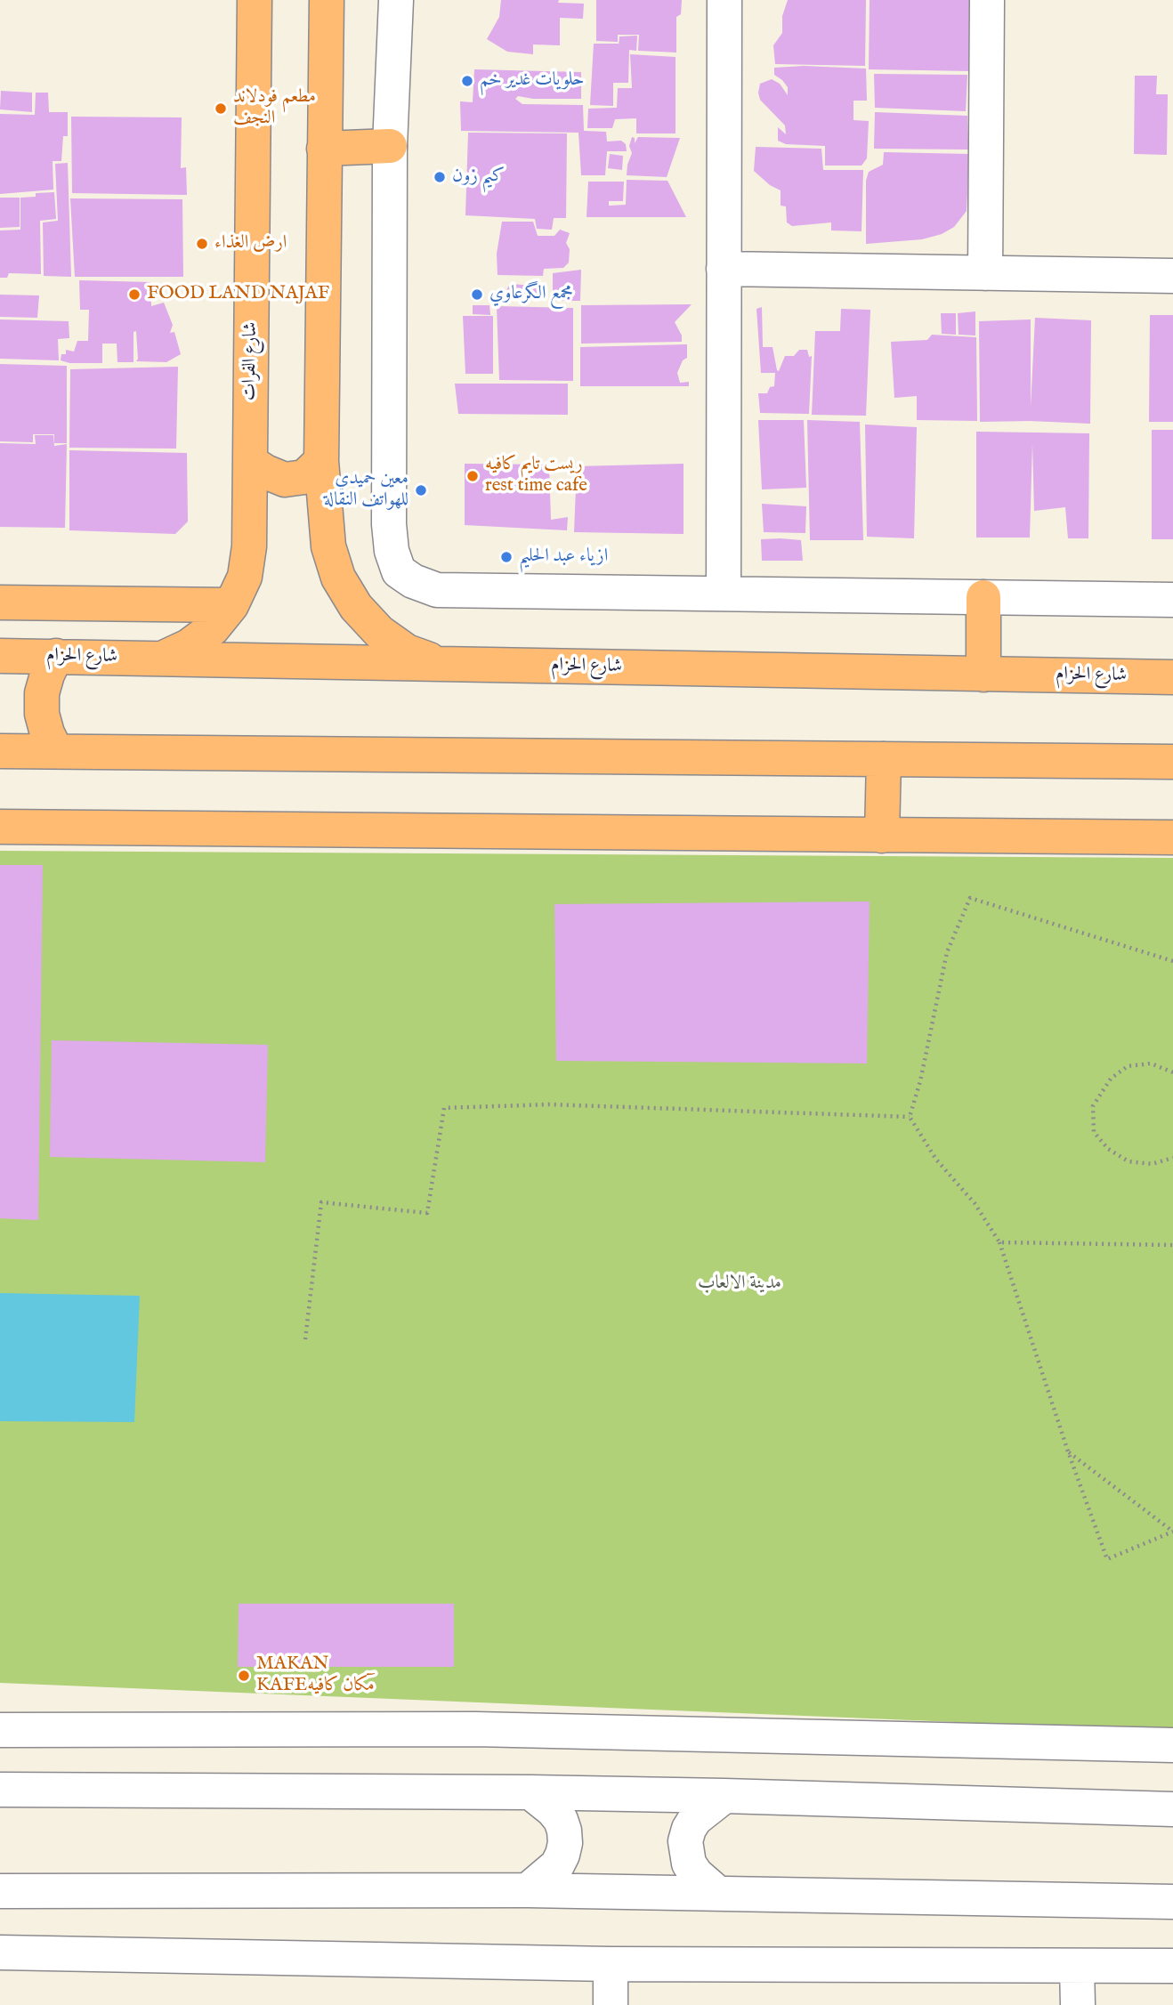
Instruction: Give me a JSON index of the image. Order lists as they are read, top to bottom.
{
  "streets": {
    "main road": ["شارع الفرات", "شارع الحزام"]
  },
  "crossings": [
    ["شارع الفرات", "شارع الحزام"]
  ],
  "parks": ["مدينة الالعاب"],
  "places": [
    "حلويات غدير خم",
    "مطعم فودلاند النجف",
    "كيم زون",
    "ارض الغذاء",
    "FOOD LAND NAJAF",
    "مجمع الگرعاوي",
    "ريست تايم كافيه rest time cafe",
    "معين حميدي للهواتف النقالة",
    "ازياء عبد الحليم",
    "MAKAN KAFEمٓكان كافيه"
  ]
}
